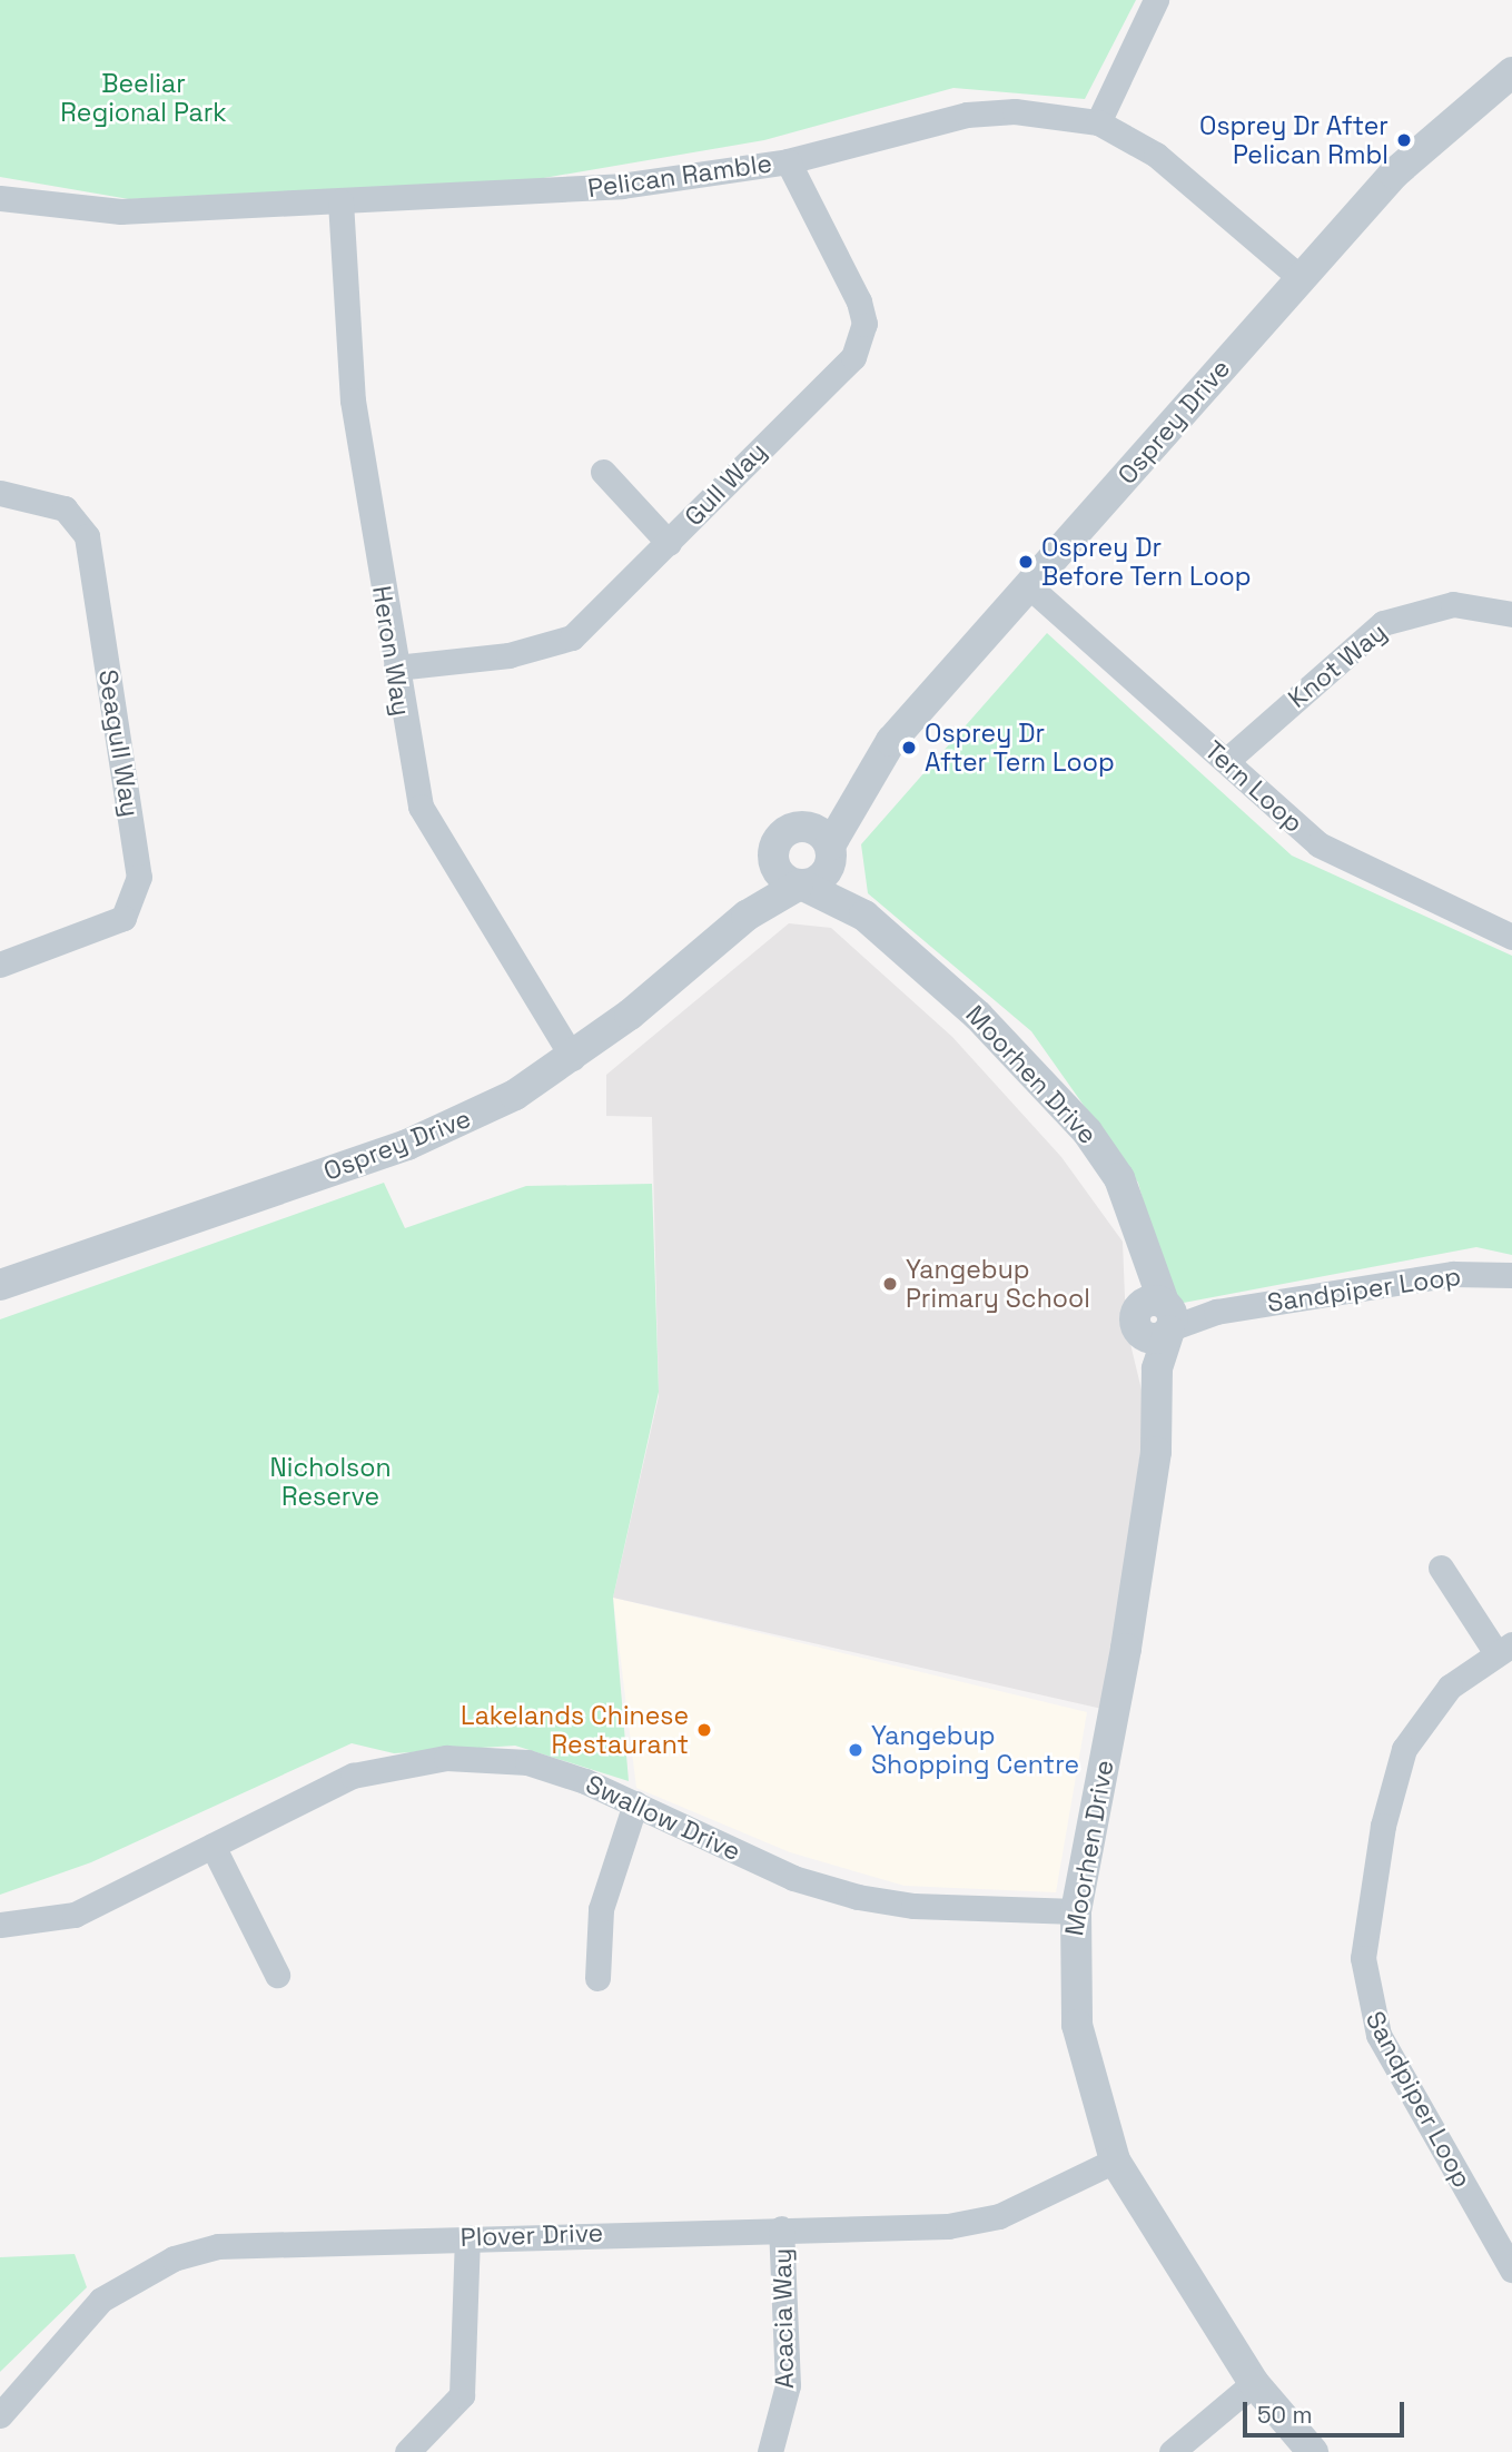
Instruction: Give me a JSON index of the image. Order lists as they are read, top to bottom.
{
  "streets": {
    "street": [
      "Pelican Ramble",
      "Osprey Drive",
      "Gull Way",
      "Heron Way",
      "Knot Way",
      "Seagull Way",
      "Tern Loop",
      "Moorhen Drive",
      "Sandpiper Loop",
      "Swallow Drive",
      "Plover Drive",
      "Acacia Way"
    ]
  },
  "crossings": [
    ["Pelican Ramble", "Osprey Drive"],
    ["Pelican Ramble", "Gull Way"],
    ["Pelican Ramble", "Heron Way"],
    ["Osprey Drive", "Heron Way"],
    ["Osprey Drive", "Tern Loop"],
    ["Osprey Drive", "Moorhen Drive"],
    ["Gull Way", "Heron Way"],
    ["Knot Way", "Tern Loop"],
    ["Moorhen Drive", "Sandpiper Loop"],
    ["Moorhen Drive", "Swallow Drive"],
    ["Moorhen Drive", "Plover Drive"],
    ["Plover Drive", "Acacia Way"]
  ],
  "parks": ["Beeliar Regional Park", "Nicholson Reserve"],
  "places": [
    "Osprey Dr After Pelican Rmbl",
    "Osprey Dr Before Tern Loop",
    "Osprey Dr After Tern Loop",
    "Yangebup Primary School",
    "Lakelands Chinese Restaurant",
    "Yangebup Shopping Centre"
  ],
  "scale_bar": "50 m"
}
